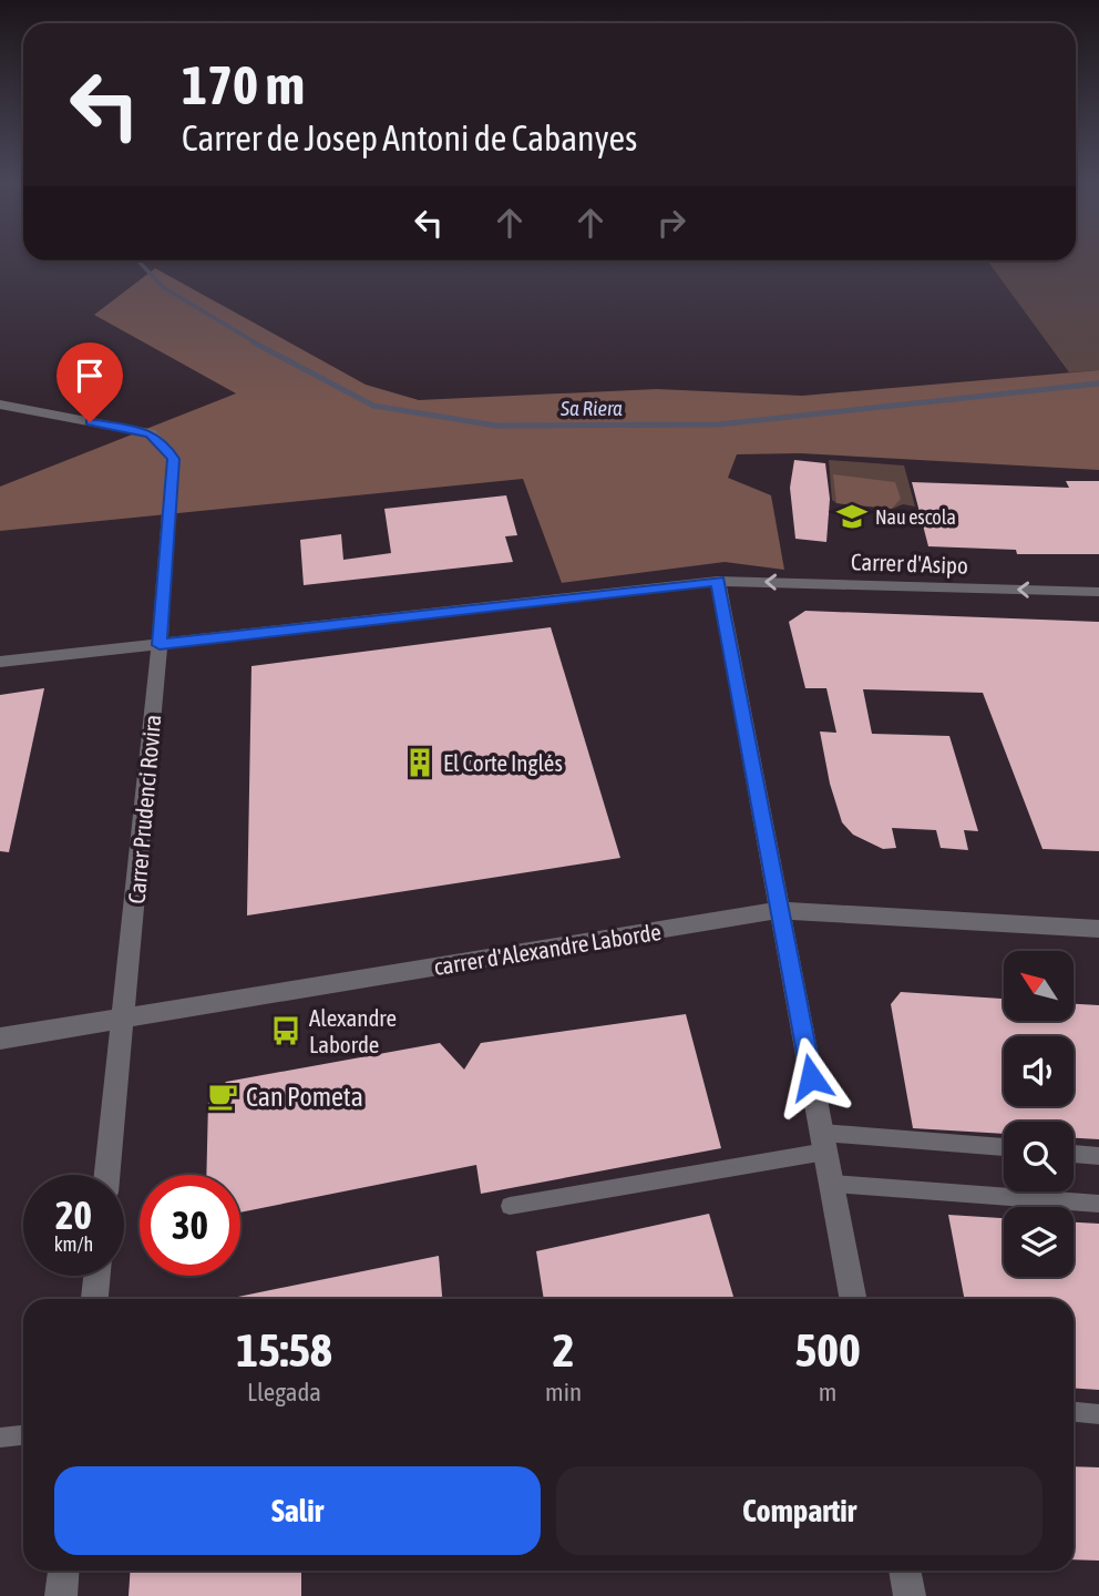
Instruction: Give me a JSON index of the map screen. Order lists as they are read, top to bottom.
{
  "streets": {
    "street": ["Carrer d'Asipo", "Carrer Prudenci Rovira", "carrer d'Alexandre Laborde"]
  },
  "crossings": [
    ["Carrer d'Asipo", "Carrer Prudenci Rovira"],
    ["Carrer Prudenci Rovira", "carrer d'Alexandre Laborde"]
  ],
  "water": ["Sa Riera"],
  "places": {
    "school or university": ["Nau escola"],
    "building": ["El Corte Inglés"],
    "bus stop": ["Alexandre Laborde"],
    "cafe": ["Can Pometa"]
  },
  "north": "top left",
  "page": {
    "turn": ["170 m", "Carrer de Josep Antoni de Cabanyes"],
    "speed": "20 km/h",
    "limit": "30",
    "eta": [
      "15:58",
      "Llegada",
      "2",
      "min",
      "500",
      "m"
    ],
    "buttons": ["Salir", "Compartir"]
  }
}
